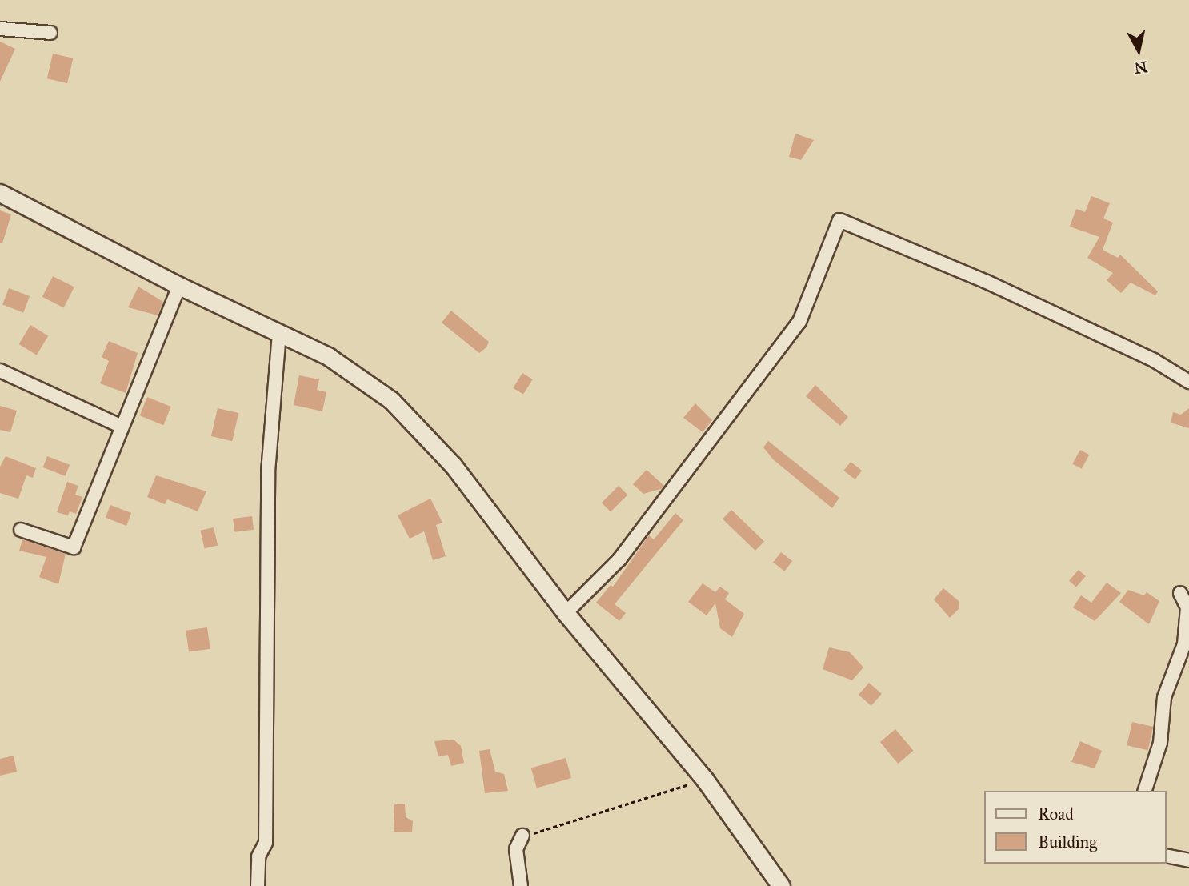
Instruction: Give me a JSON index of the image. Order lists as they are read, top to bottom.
{
  "legend": ["Road", "Building"],
  "north": "bottom"
}
